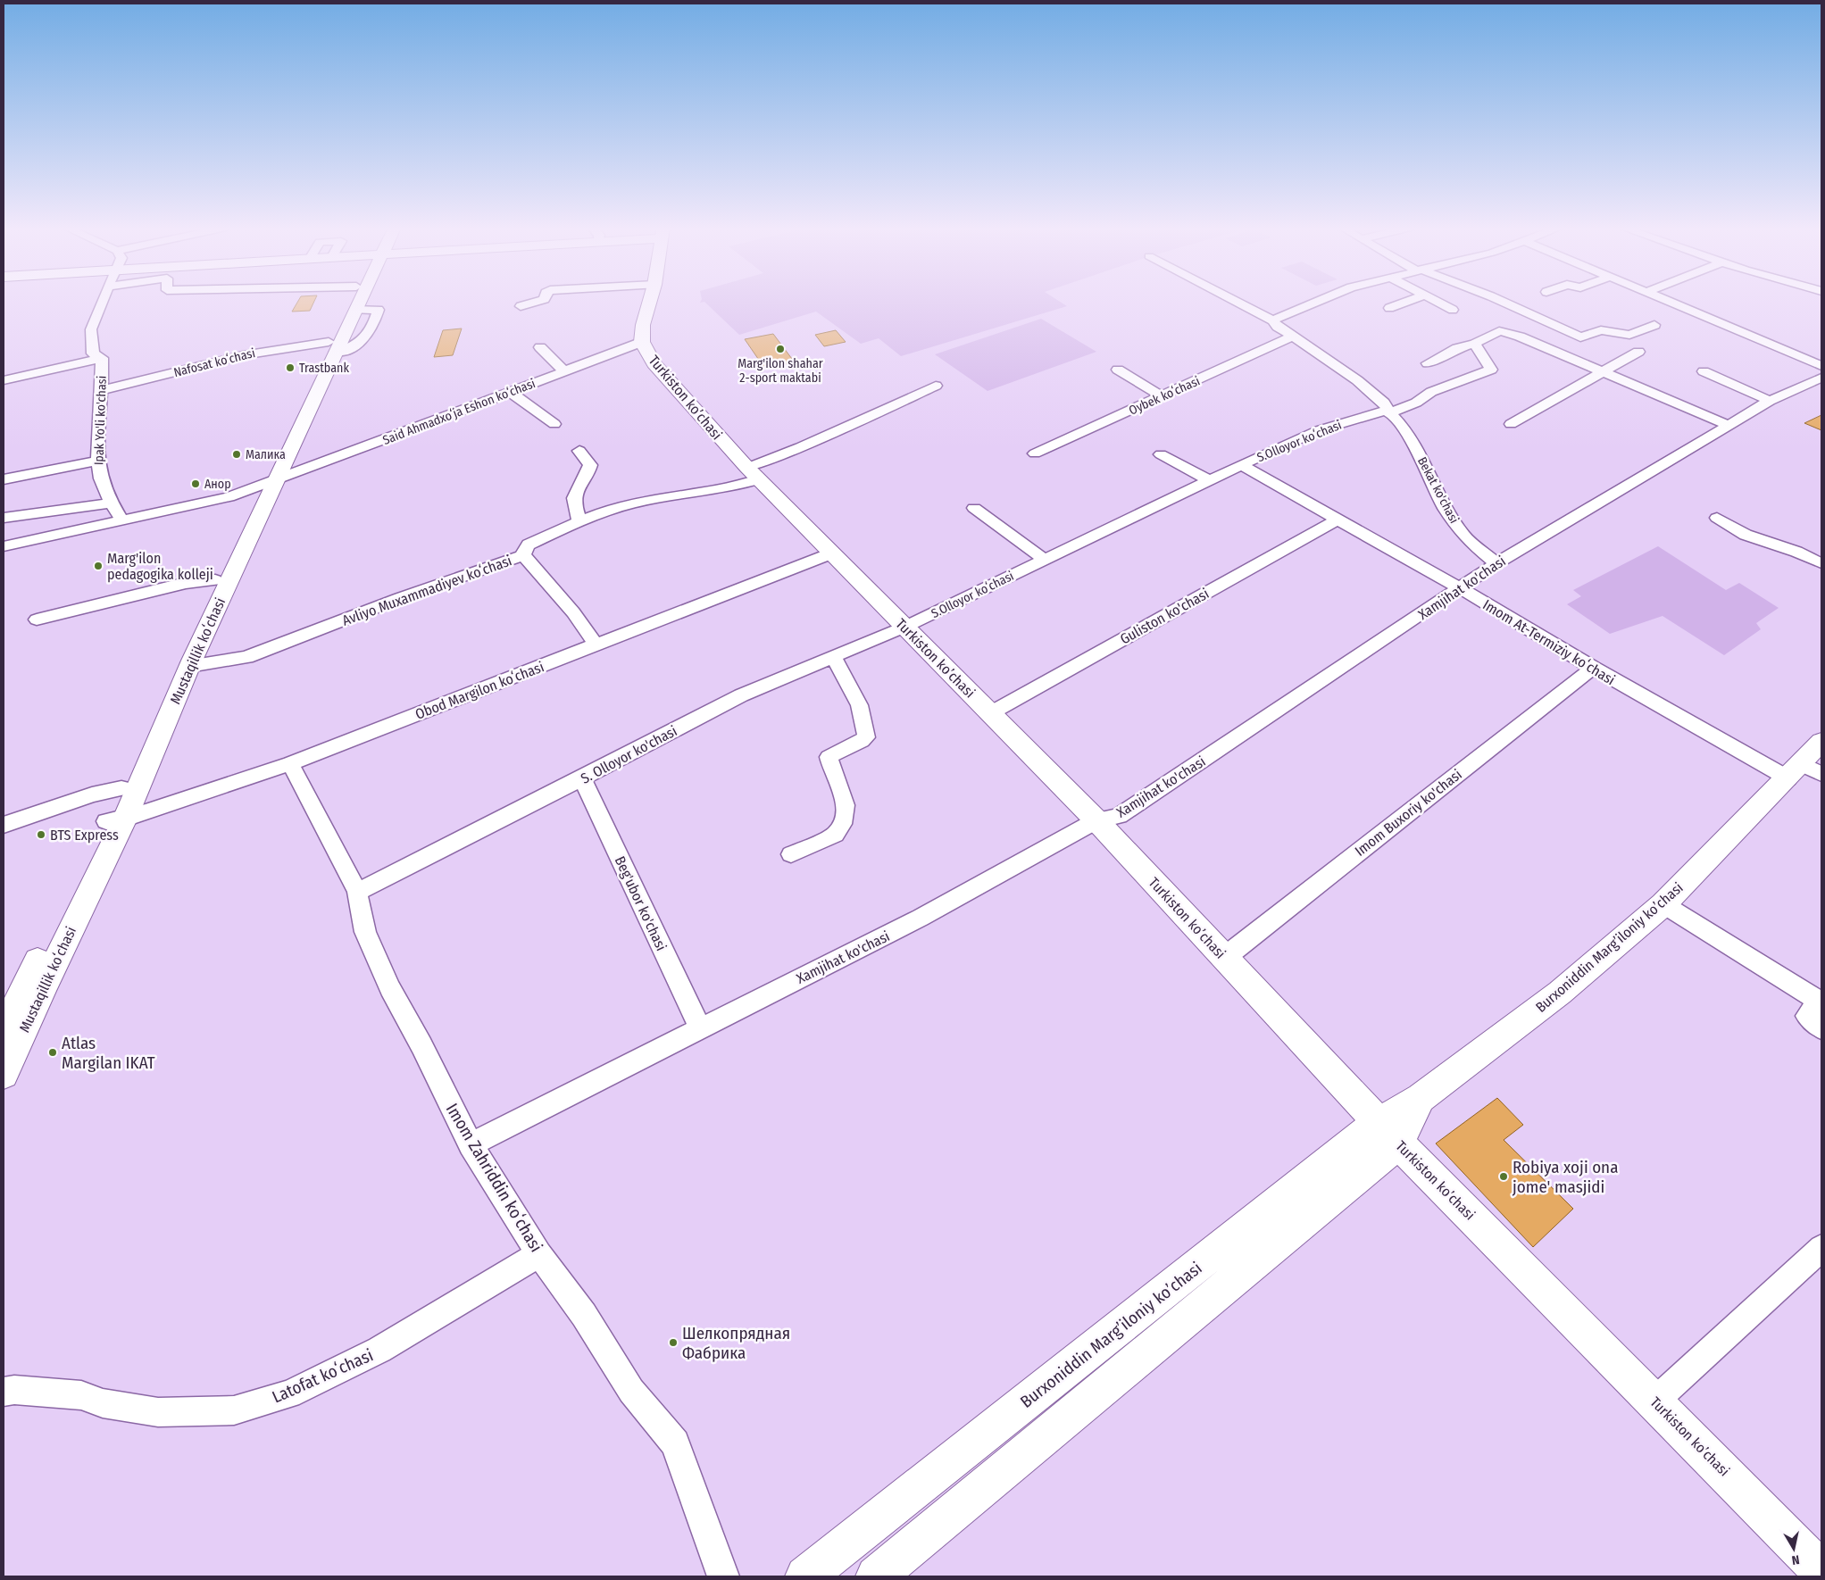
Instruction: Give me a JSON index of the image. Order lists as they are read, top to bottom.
{
  "streets": {
    "main road": ["Turkiston ko’chasi", "Mustaqillik koʻchasi", "Burxoniddin Marg’iloniy ko’chasi"],
    "street": [
      "Nafosat koʻchasi",
      "Oybek koʻchasi",
      "Said Ahmadxoʻja Eshon koʻchasi",
      "Ipak Yo'li ko'chasi",
      "S.Olloyor koʻchasi",
      "Bekat ko'chasi",
      "Xamjihat ko'chasi",
      "Avliyo Muxammadiyev koʻchasi",
      "Guliston ko'chasi",
      "Imom At-Termiziy koʻchasi",
      "Obod Margilon koʻchasi",
      "S. Olloyor ko'chasi",
      "Imom Buxoriy ko'chasi",
      "Beg'ubor ko'chasi",
      "Imom Zahriddin koʻchasi",
      "Latofat koʻchasi"
    ]
  },
  "crossings": [
    ["Nafosat koʻchasi", "Ipak Yo'li ko'chasi"],
    ["Nafosat koʻchasi", "Mustaqillik koʻchasi"],
    ["Turkiston ko’chasi", "Said Ahmadxoʻja Eshon koʻchasi"],
    ["Turkiston ko’chasi", "S.Olloyor koʻchasi"],
    ["Turkiston ko’chasi", "Xamjihat ko'chasi"],
    ["Turkiston ko’chasi", "Avliyo Muxammadiyev koʻchasi"],
    ["Turkiston ko’chasi", "Guliston ko'chasi"],
    ["Turkiston ko’chasi", "Obod Margilon koʻchasi"],
    ["Turkiston ko’chasi", "S. Olloyor ko'chasi"],
    ["Turkiston ko’chasi", "Imom Buxoriy ko'chasi"],
    ["Turkiston ko’chasi", "Burxoniddin Marg’iloniy ko’chasi"],
    ["Said Ahmadxoʻja Eshon koʻchasi", "Ipak Yo'li ko'chasi"],
    ["Said Ahmadxoʻja Eshon koʻchasi", "Mustaqillik koʻchasi"],
    ["S.Olloyor koʻchasi", "Bekat ko'chasi"],
    ["S.Olloyor koʻchasi", "Imom At-Termiziy koʻchasi"],
    ["S.Olloyor koʻchasi", "S. Olloyor ko'chasi"],
    ["Bekat ko'chasi", "Xamjihat ko'chasi"],
    ["Xamjihat ko'chasi", "Imom At-Termiziy koʻchasi"],
    ["Xamjihat ko'chasi", "Beg'ubor ko'chasi"],
    ["Xamjihat ko'chasi", "Imom Zahriddin koʻchasi"],
    ["Avliyo Muxammadiyev koʻchasi", "Mustaqillik koʻchasi"],
    ["Guliston ko'chasi", "Imom At-Termiziy koʻchasi"],
    ["Imom At-Termiziy koʻchasi", "Imom Buxoriy ko'chasi"],
    ["Imom At-Termiziy koʻchasi", "Burxoniddin Marg’iloniy ko’chasi"],
    ["Mustaqillik koʻchasi", "Obod Margilon koʻchasi"],
    ["Obod Margilon koʻchasi", "Imom Zahriddin koʻchasi"],
    ["S. Olloyor ko'chasi", "Beg'ubor ko'chasi"],
    ["S. Olloyor ko'chasi", "Imom Zahriddin koʻchasi"],
    ["Imom Zahriddin koʻchasi", "Latofat koʻchasi"]
  ],
  "places": [
    "Marg'ilon shahar 2-sport maktabi",
    "Trastbank",
    "Малика",
    "Анор",
    "Marg'ilon pedagogika kolleji",
    "BTS Express",
    "Atlas Margilan IKAT",
    "Robiya xoji ona jome' masjidi",
    "Шелкопрядная Фабрика"
  ],
  "north": "bottom"
}
